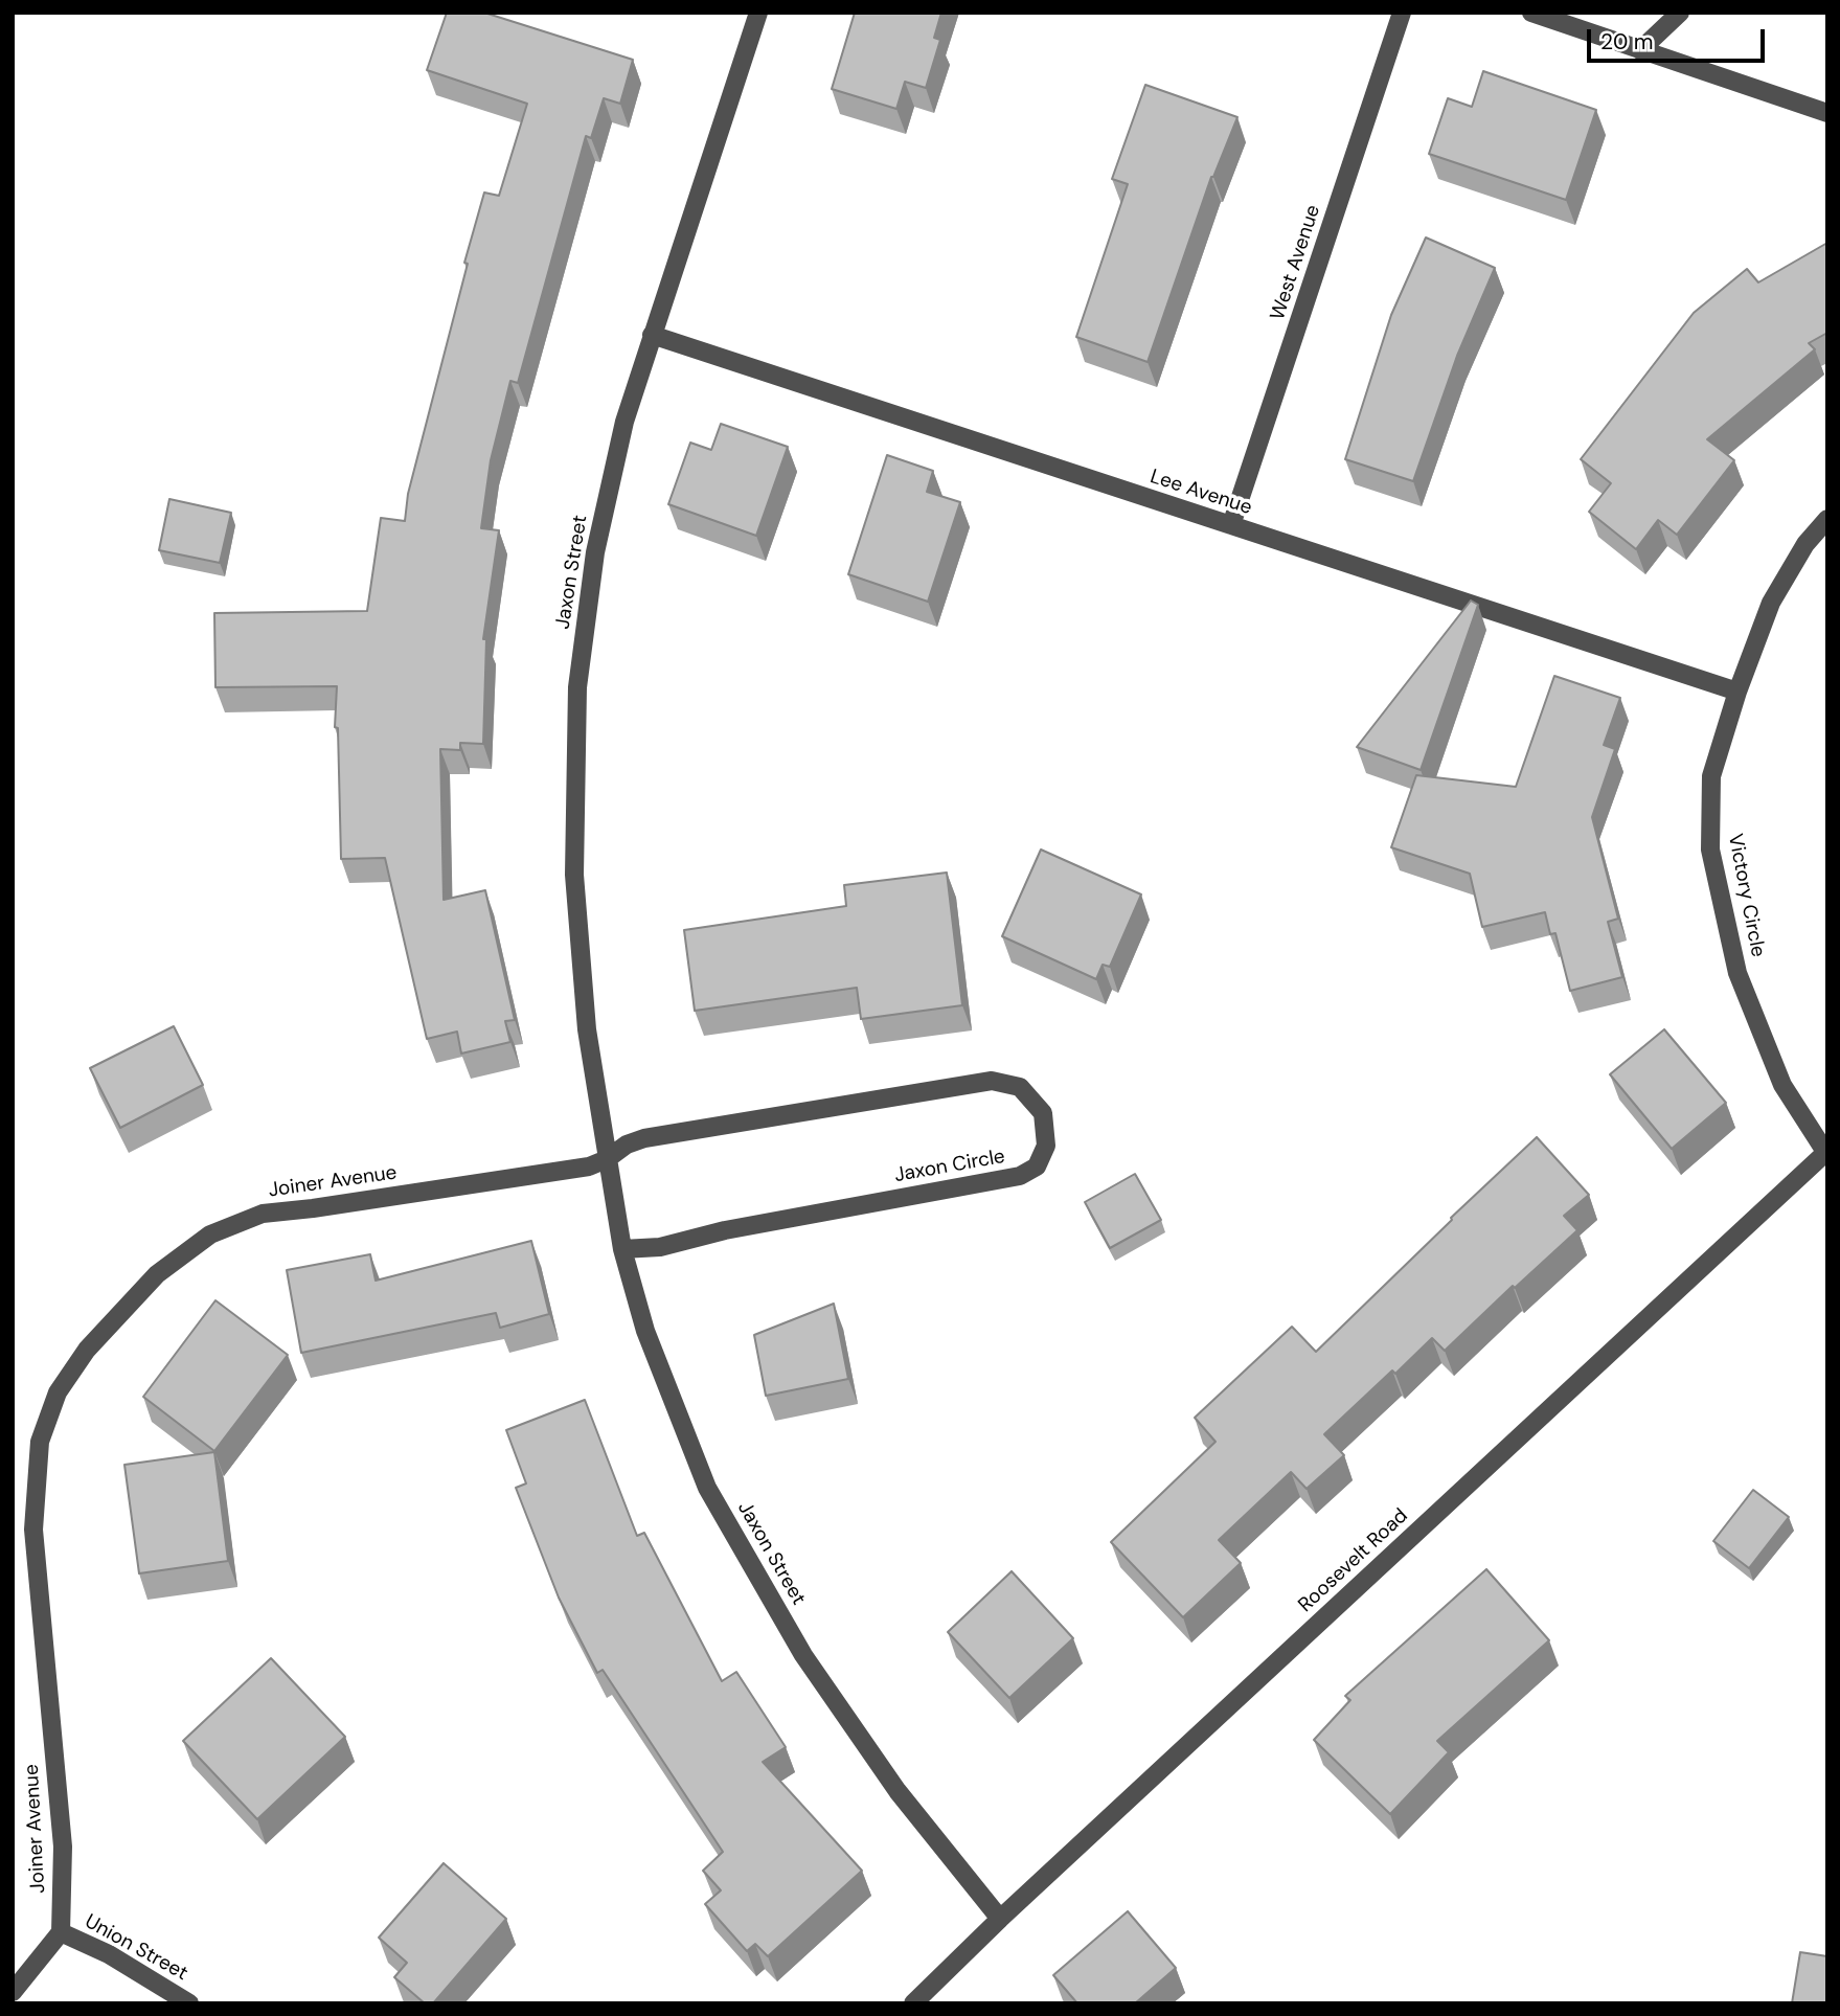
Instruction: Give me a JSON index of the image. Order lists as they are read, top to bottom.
{
  "streets": {
    "street": [
      "West Avenue",
      "Lee Avenue",
      "Jaxon Street",
      "Victory Circle",
      "Jaxon Circle",
      "Joiner Avenue",
      "Roosevelt Road",
      "Union Street"
    ]
  },
  "crossings": [
    ["West Avenue", "Lee Avenue"],
    ["Lee Avenue", "Jaxon Street"],
    ["Lee Avenue", "Victory Circle"],
    ["Jaxon Street", "Jaxon Circle"],
    ["Jaxon Street", "Joiner Avenue"],
    ["Jaxon Street", "Roosevelt Road"],
    ["Victory Circle", "Roosevelt Road"],
    ["Jaxon Circle", "Joiner Avenue"],
    ["Joiner Avenue", "Union Street"]
  ],
  "scale_bar": "20 m"
}
